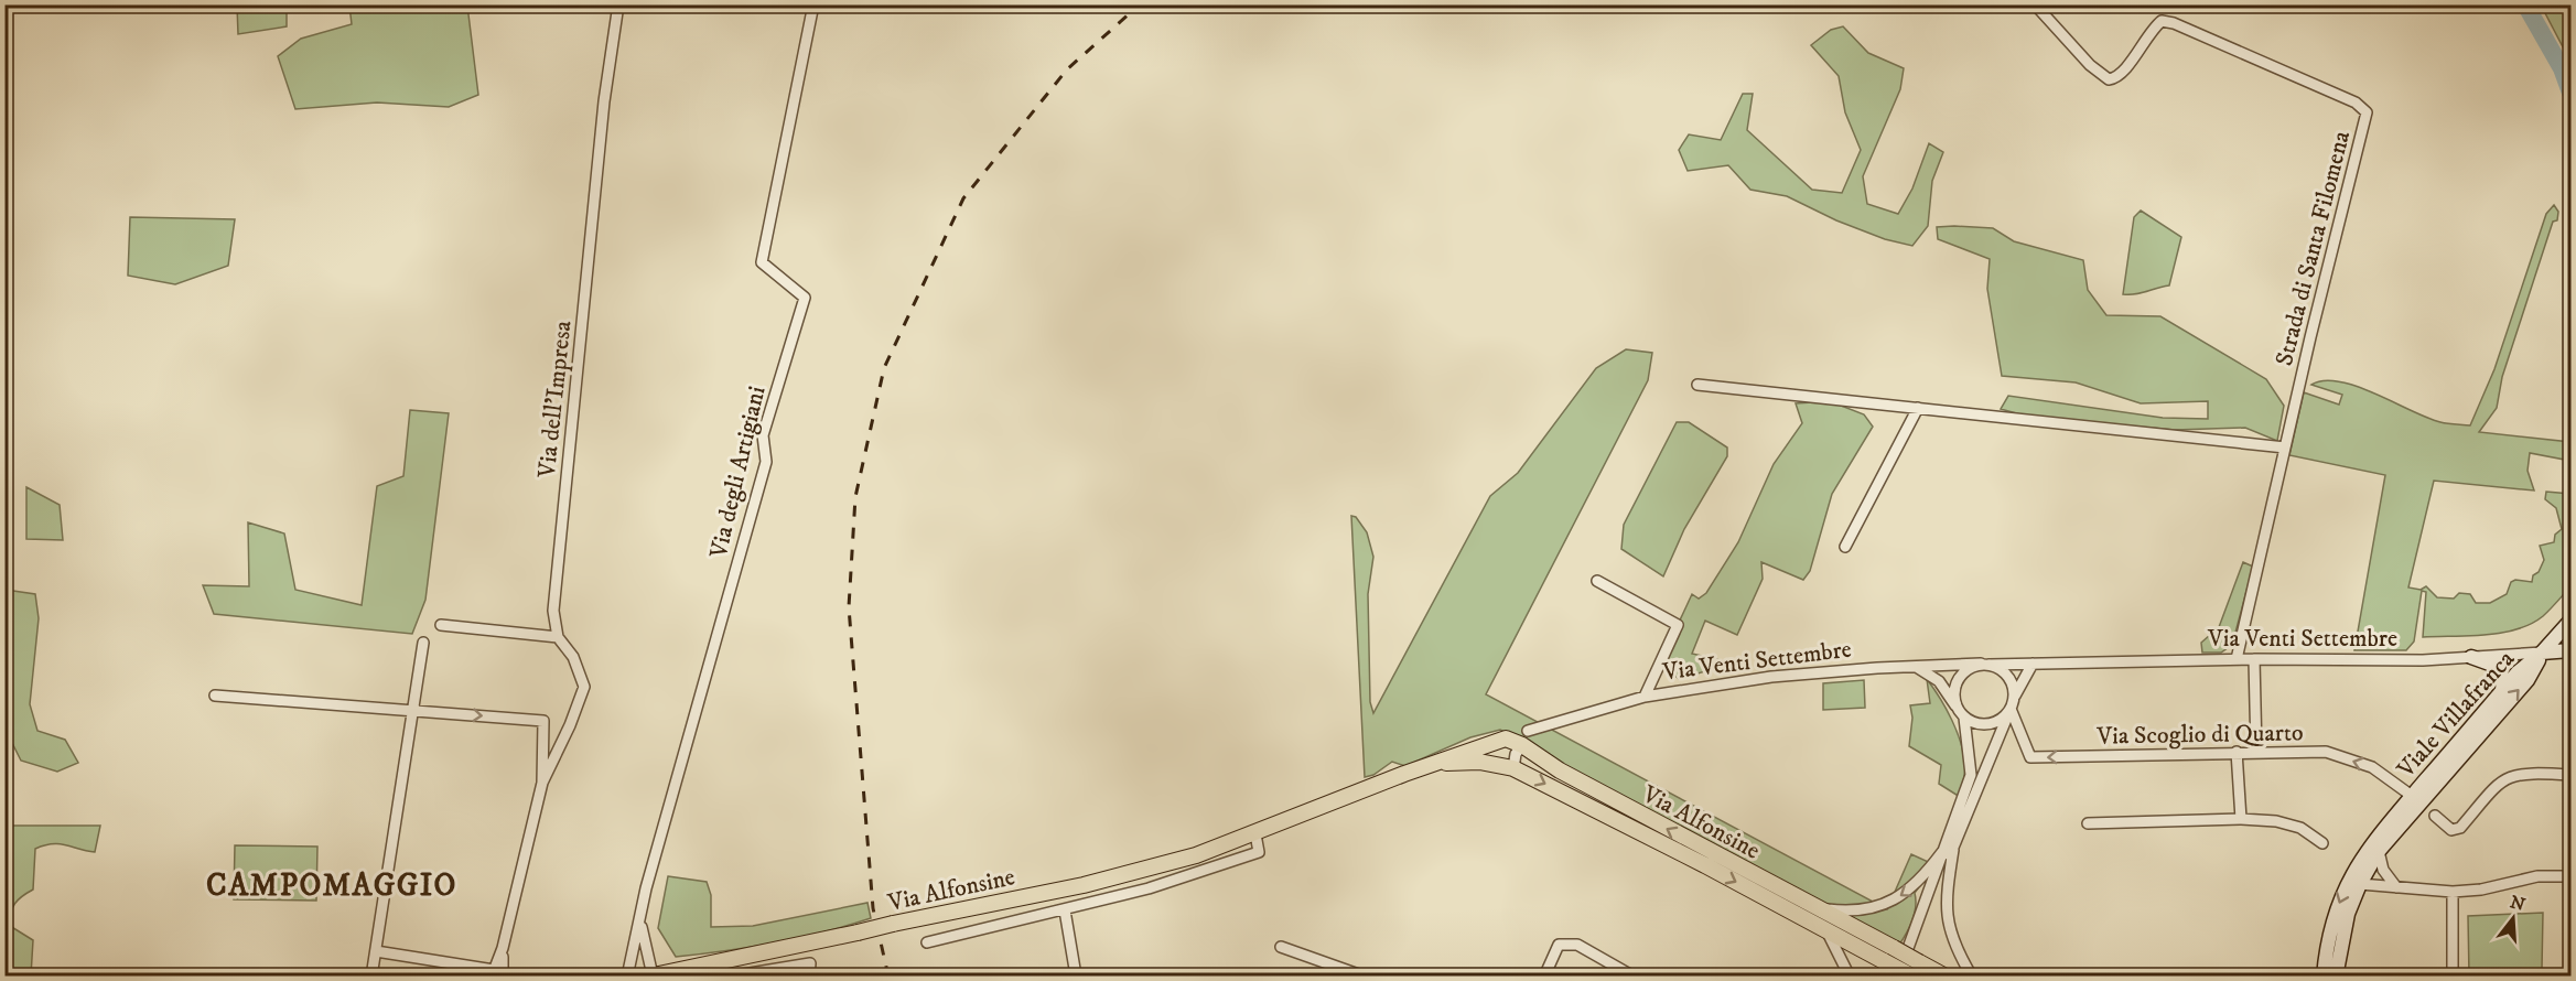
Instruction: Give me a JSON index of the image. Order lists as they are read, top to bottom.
{
  "streets": {
    "main road": ["Via Venti Settembre", "Viale Villafranca", "Via Alfonsine"],
    "street": [
      "Strada di Santa Filomena",
      "Via dell'Impresa",
      "Via degli Artigiani",
      "Via Scoglio di Quarto"
    ]
  },
  "crossings": [
    ["Strada di Santa Filomena", "Via Venti Settembre"],
    ["Via degli Artigiani", "Via Alfonsine"],
    ["Via Venti Settembre", "Viale Villafranca"],
    ["Via Venti Settembre", "Via Scoglio di Quarto"],
    ["Via Venti Settembre", "Via Alfonsine"],
    ["Viale Villafranca", "Via Scoglio di Quarto"]
  ],
  "districts": ["CAMPOMAGGIO"],
  "north": "top"
}
